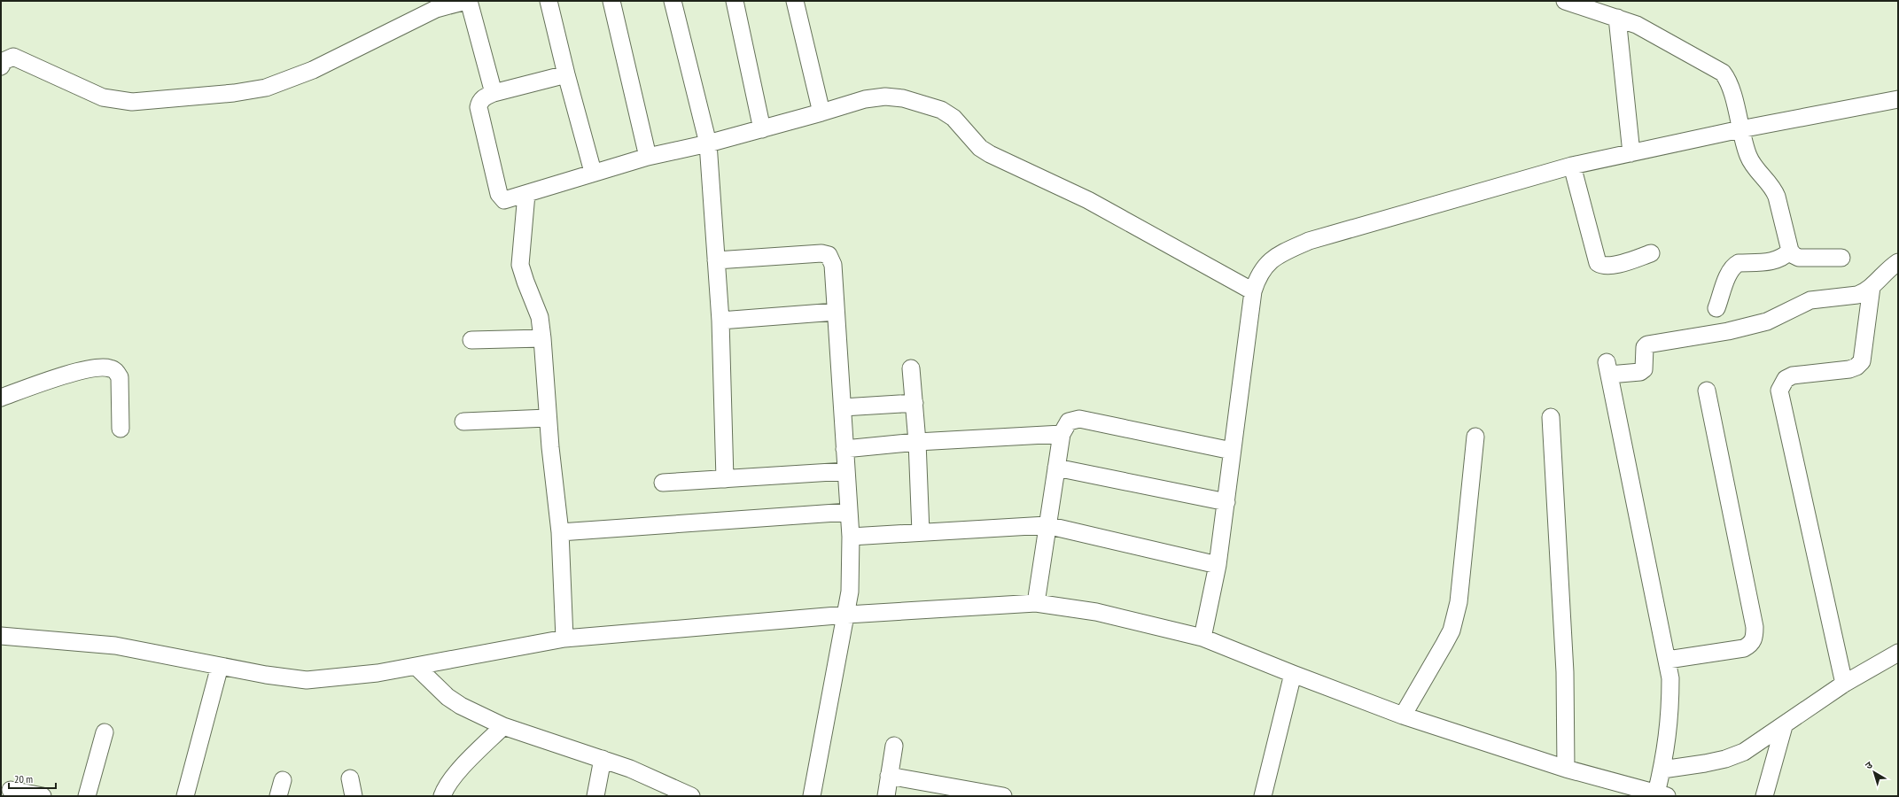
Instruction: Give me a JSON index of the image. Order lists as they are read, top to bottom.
{
  "scale_bar": "20 m",
  "north": "top left"
}
